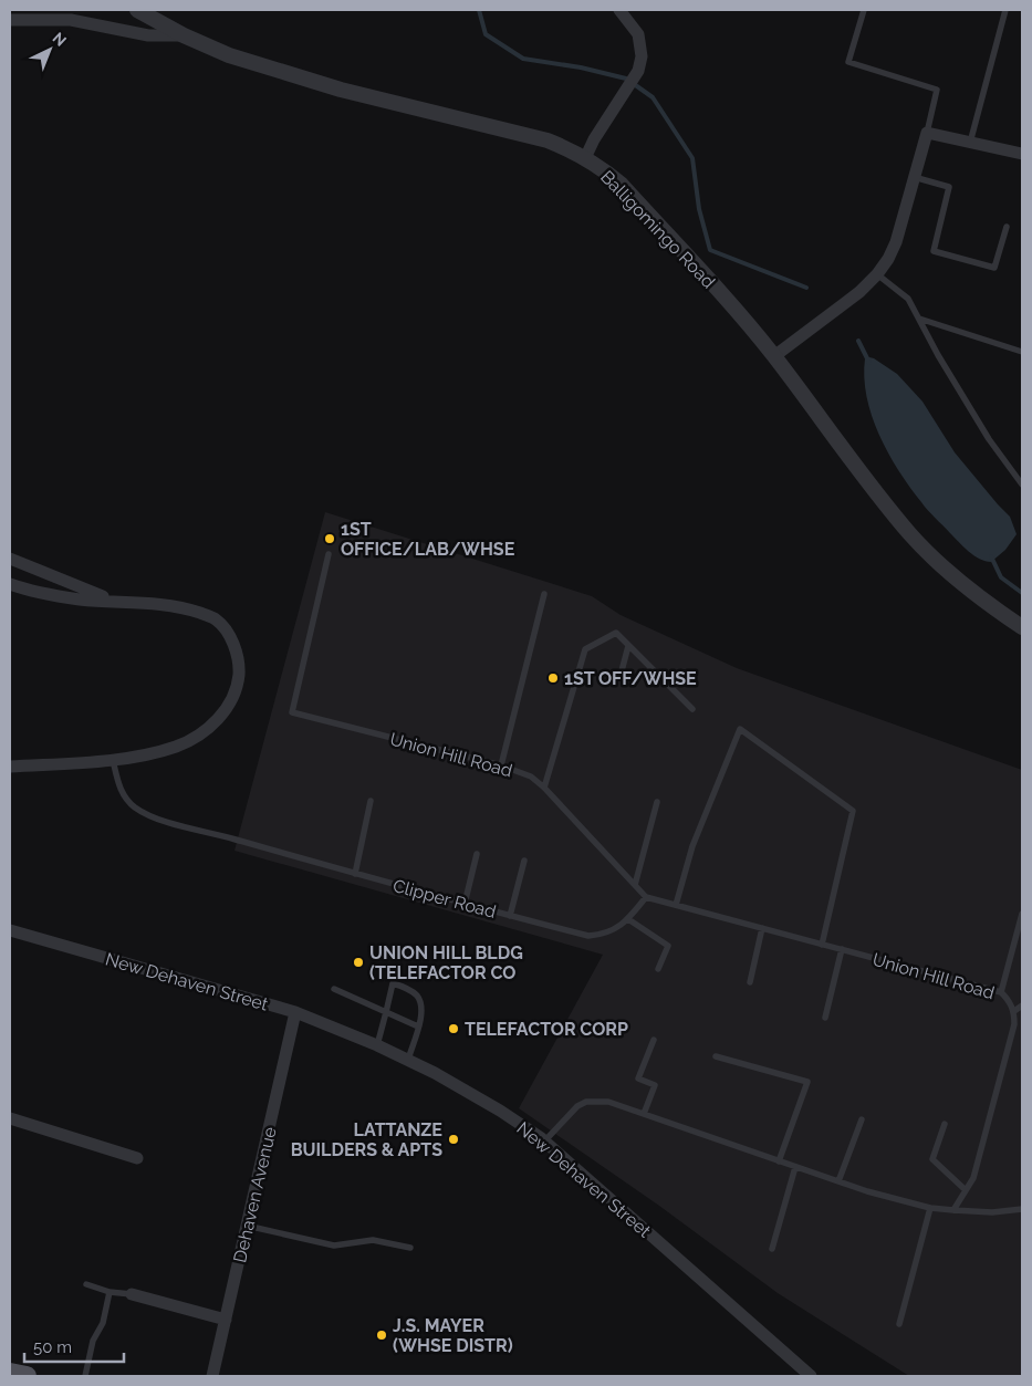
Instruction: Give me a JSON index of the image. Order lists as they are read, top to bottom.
{
  "streets": {
    "street": ["Balligomingo Road", "New Dehaven Street", "Dehaven Avenue"],
    "lane": ["Union Hill Road", "Clipper Road"]
  },
  "crossings": [
    ["Union Hill Road", "Clipper Road"],
    ["New Dehaven Street", "Dehaven Avenue"]
  ],
  "places": [
    "1ST OFFICE/LAB/WHSE",
    "1ST OFF/WHSE",
    "UNION HILL BLDG (TELEFACTOR CO",
    "TELEFACTOR CORP",
    "LATTANZE BUILDERS & APTS",
    "J.S. MAYER (WHSE DISTR)"
  ],
  "scale_bar": "50 m",
  "north": "top right"
}
